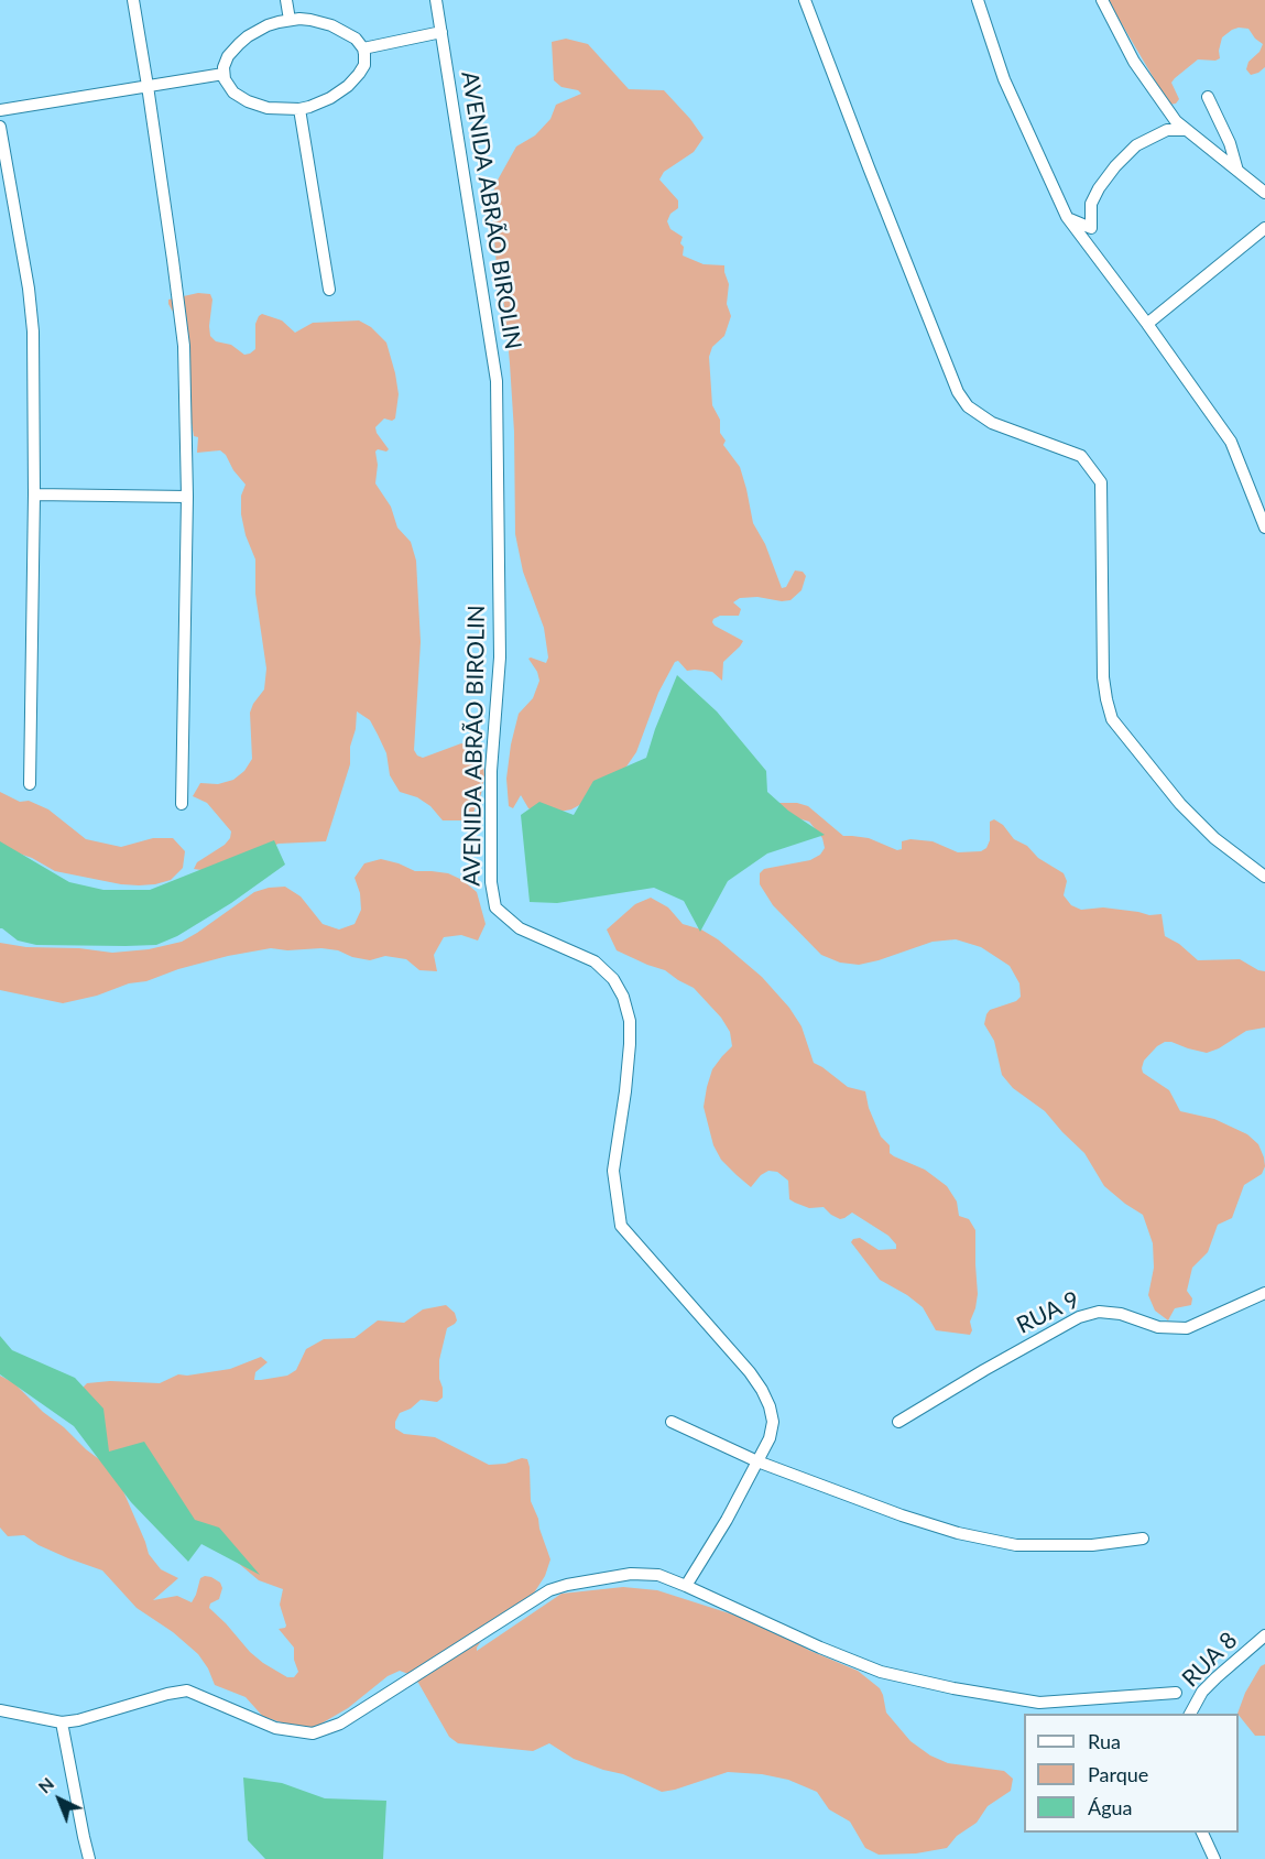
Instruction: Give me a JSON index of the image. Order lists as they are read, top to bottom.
{
  "streets": {
    "street": ["AVENIDA ABRÃO BIROLIN", "RUA 9", "RUA 8"]
  },
  "legend": ["Rua", "Parque", "Água"],
  "north": "top left"
}
